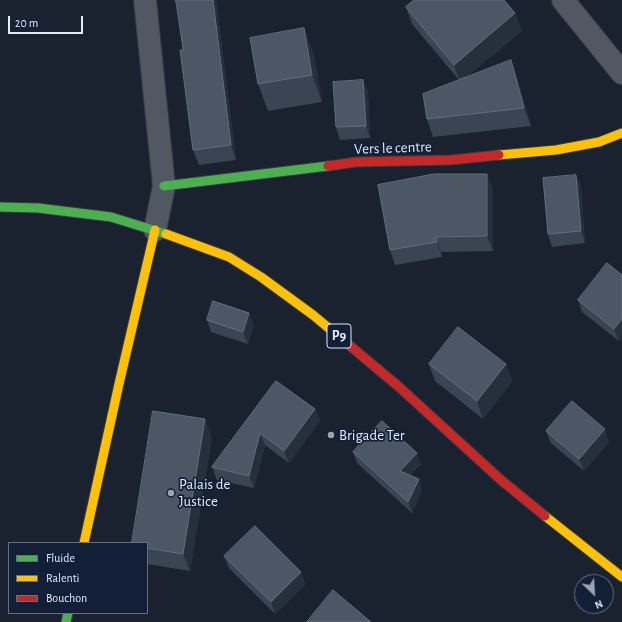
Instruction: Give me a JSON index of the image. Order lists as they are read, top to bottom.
{
  "streets": {
    "street": ["Vers le centre", "P9"]
  },
  "places": ["Brigade Ter", "Palais de Justice"],
  "legend": ["Fluide", "Ralenti", "Bouchon"],
  "scale_bar": "20 m",
  "north": "bottom right"
}
